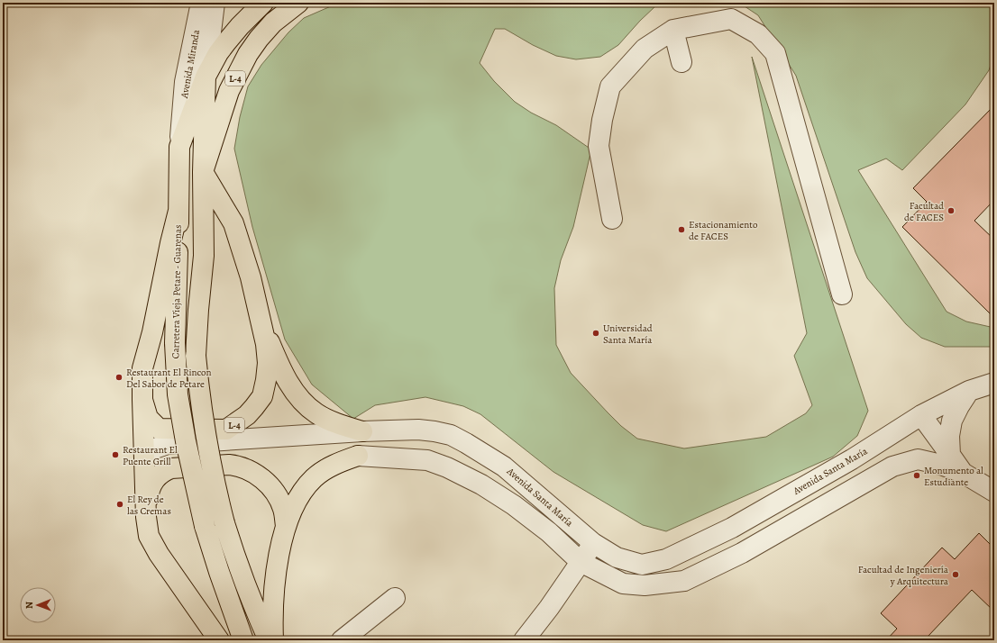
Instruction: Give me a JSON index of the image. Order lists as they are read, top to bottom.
{
  "streets": {
    "main road": ["L-4", "Carretera Vieja Petare - Guarenas"],
    "street": ["Avenida Miranda", "Avenida Santa María"]
  },
  "crossings": [
    ["Avenida Miranda", "Carretera Vieja Petare - Guarenas"],
    ["L-4", "Carretera Vieja Petare - Guarenas"],
    ["L-4", "Avenida Santa María"]
  ],
  "places": [
    "Facultad de FACES",
    "Estacionamiento de FACES",
    "Universidad Santa María",
    "Restaurant El Rincon Del Sabor de Petare",
    "Restaurant El Puente Grill",
    "Monumento al Estudiante",
    "El Rey de las Cremas",
    "Facultad de Ingeniería y Arquitectura"
  ],
  "north": "left"
}
